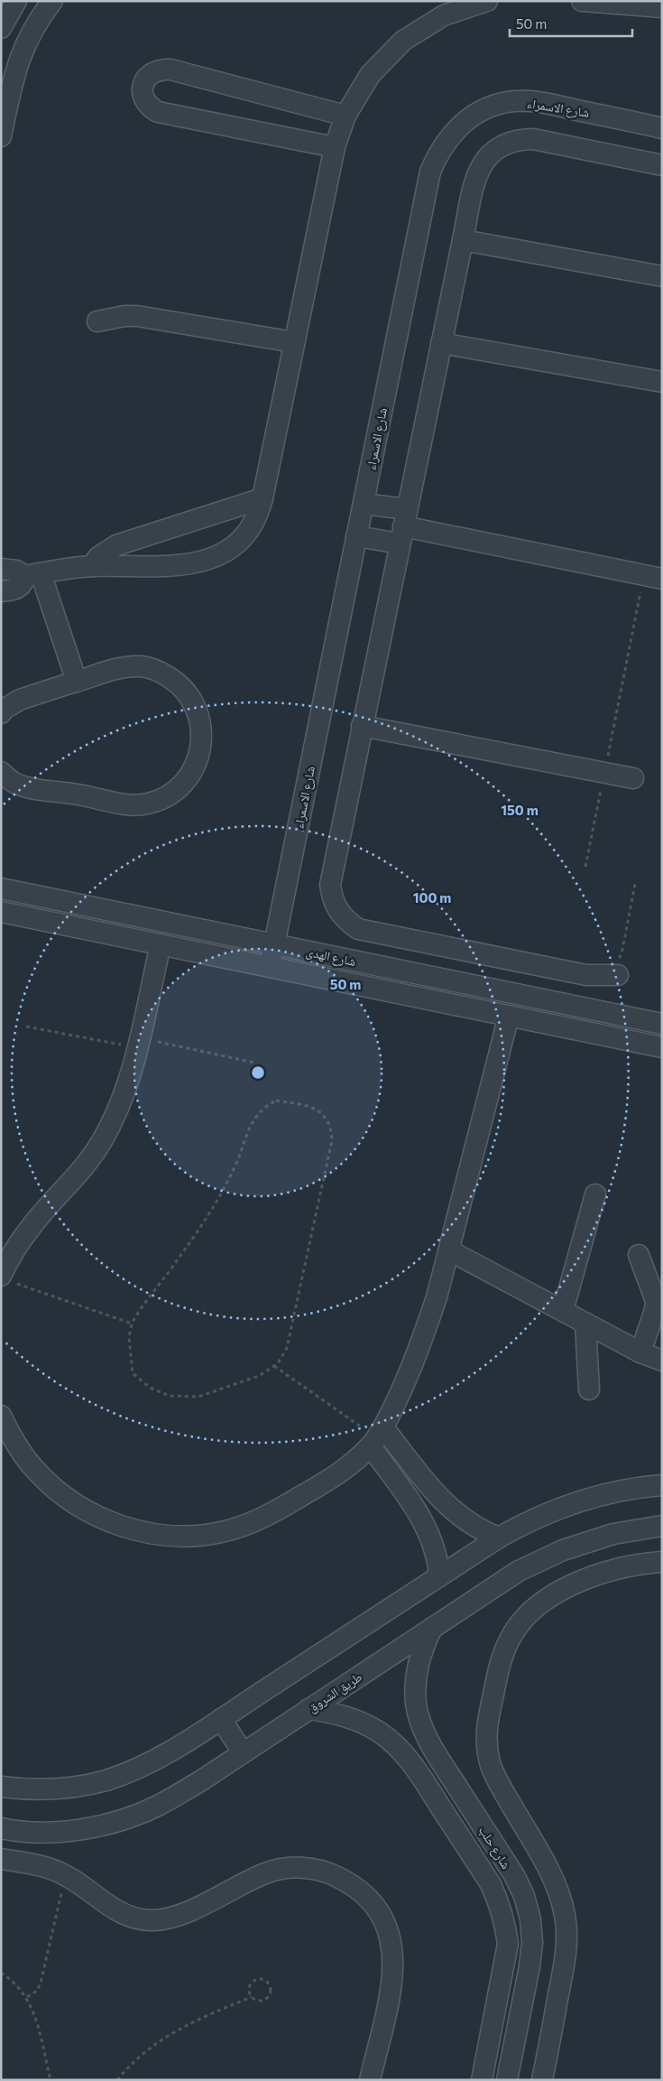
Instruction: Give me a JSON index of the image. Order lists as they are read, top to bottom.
{
  "streets": {
    "street": [
      "شارع الاسمراء",
      "شارع الهدى",
      "طريق الشروق",
      "شارع حلب"
    ]
  },
  "crossings": [
    ["شارع الاسمراء", "شارع الهدى"],
    ["طريق الشروق", "شارع حلب"]
  ],
  "scale_bar": "50 m",
  "rings": ["150 m", "100 m", "50 m"]
}
